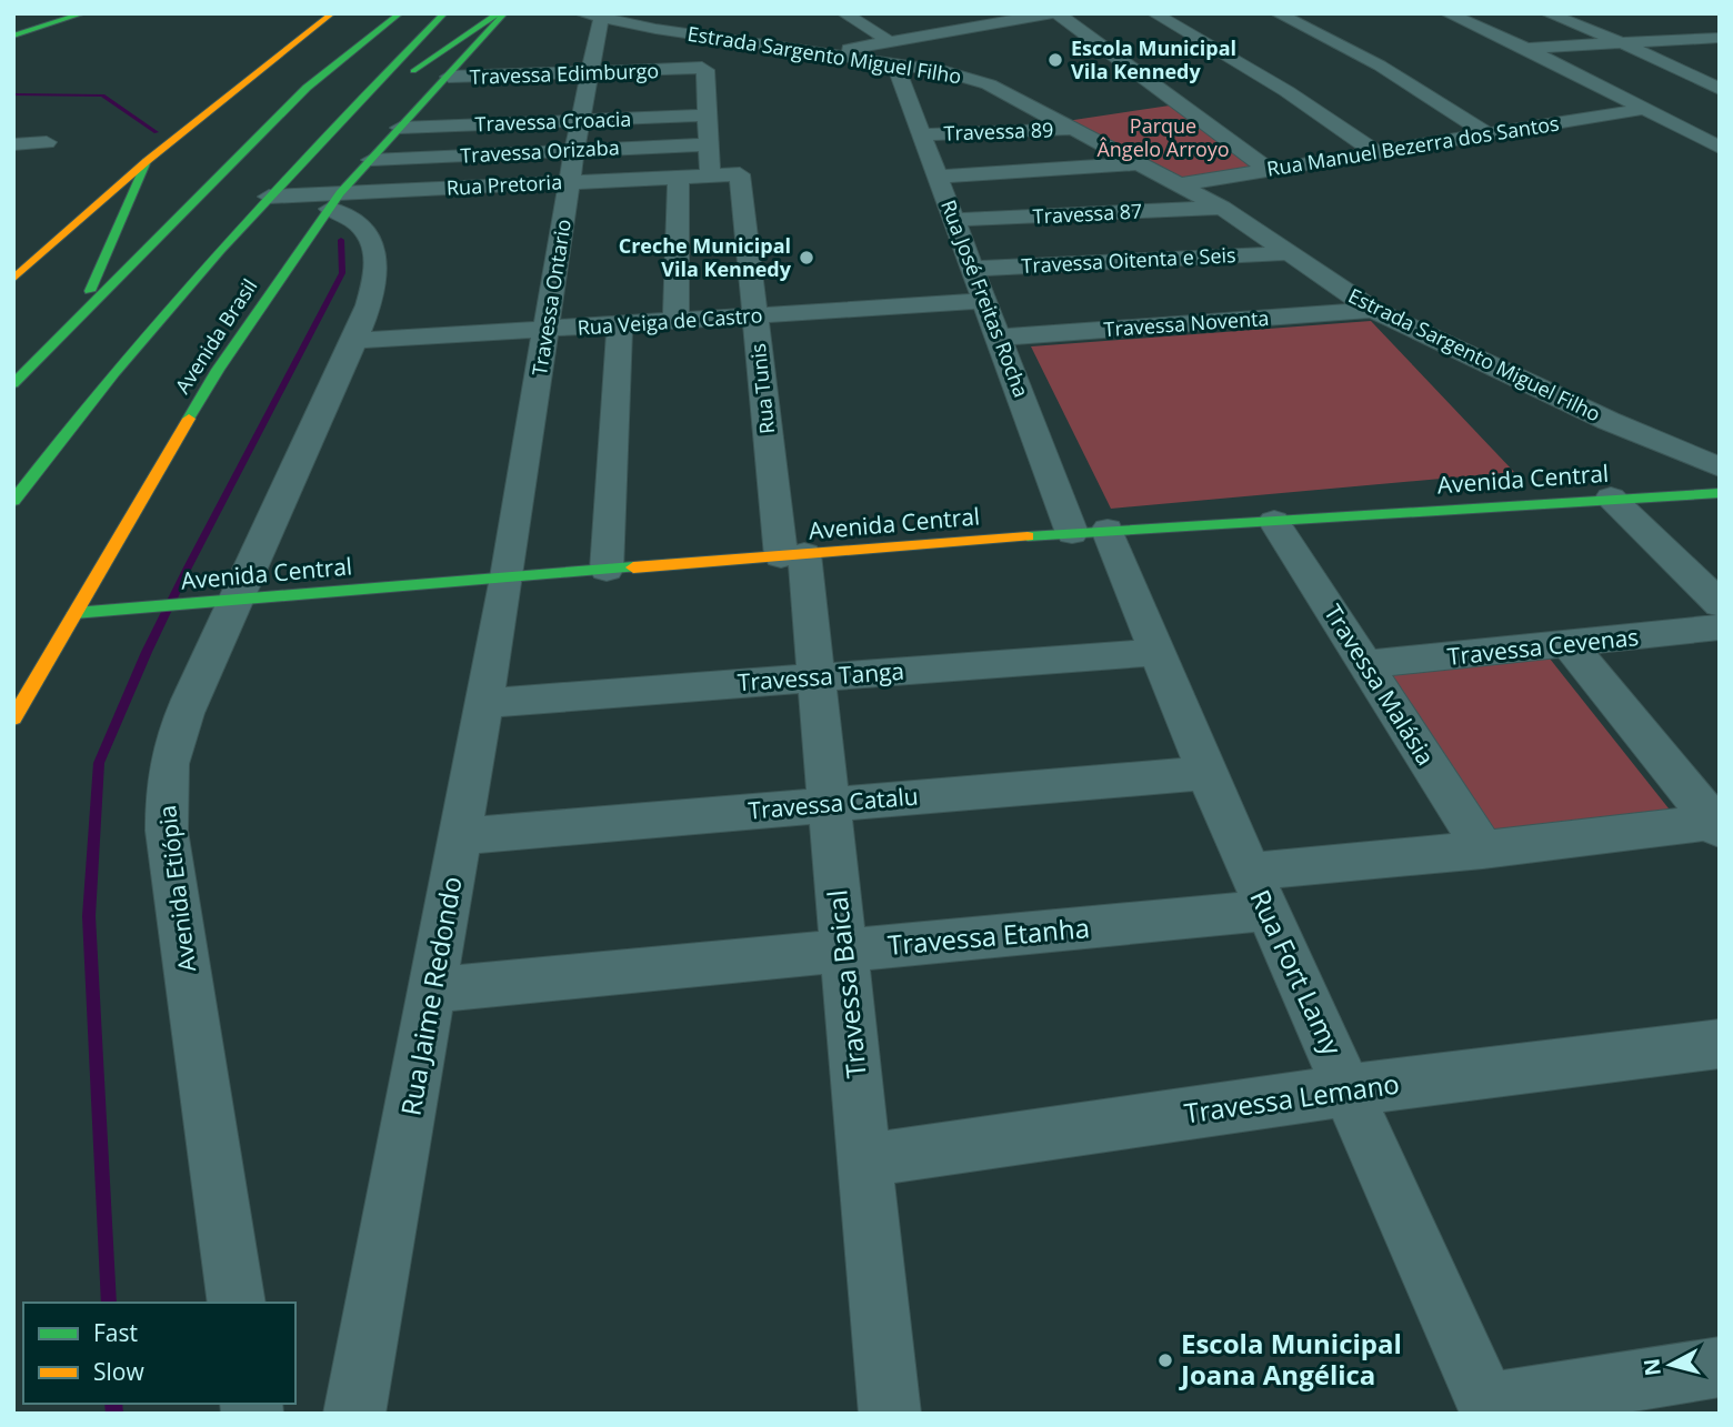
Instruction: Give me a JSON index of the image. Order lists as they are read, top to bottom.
{
  "streets": {
    "main road": ["Avenida Brasil", "Avenida Central"],
    "street": [
      "Estrada Sargento Miguel Filho",
      "Travessa Edimburgo",
      "Travessa Croacia",
      "Travessa 89",
      "Rua Manuel Bezerra dos Santos",
      "Travessa Orizaba",
      "Rua Pretoria",
      "Travessa 87",
      "Travessa Oitenta e Seis",
      "Travessa Ontario",
      "Rua José Freitas Rocha",
      "Rua Veiga de Castro",
      "Travessa Noventa",
      "Rua Tunis",
      "Travessa Cevenas",
      "Travessa Tanga",
      "Travessa Malásia",
      "Travessa Catalu",
      "Avenida Etiópia",
      "Travessa Etanha",
      "Rua Fort Lamy",
      "Travessa Baical",
      "Rua Jaime Redondo",
      "Travessa Lemano"
    ]
  },
  "crossings": [
    ["Estrada Sargento Miguel Filho", "Travessa 89"],
    ["Estrada Sargento Miguel Filho", "Rua Manuel Bezerra dos Santos"],
    ["Estrada Sargento Miguel Filho", "Travessa 87"],
    ["Estrada Sargento Miguel Filho", "Travessa Oitenta e Seis"],
    ["Estrada Sargento Miguel Filho", "Travessa Ontario"],
    ["Estrada Sargento Miguel Filho", "Rua José Freitas Rocha"],
    ["Estrada Sargento Miguel Filho", "Travessa Noventa"],
    ["Travessa Edimburgo", "Avenida Brasil"],
    ["Travessa Croacia", "Travessa Ontario"],
    ["Travessa Croacia", "Avenida Brasil"],
    ["Travessa 89", "Rua José Freitas Rocha"],
    ["Travessa Orizaba", "Travessa Ontario"],
    ["Travessa Orizaba", "Avenida Brasil"],
    ["Rua Pretoria", "Travessa Ontario"],
    ["Rua Pretoria", "Avenida Brasil"],
    ["Rua Pretoria", "Rua Tunis"],
    ["Rua Pretoria", "Avenida Etiópia"],
    ["Travessa 87", "Rua José Freitas Rocha"],
    ["Travessa Oitenta e Seis", "Rua José Freitas Rocha"],
    ["Travessa Ontario", "Rua Veiga de Castro"],
    ["Travessa Ontario", "Avenida Central"],
    ["Travessa Ontario", "Rua Jaime Redondo"],
    ["Rua José Freitas Rocha", "Rua Veiga de Castro"],
    ["Rua José Freitas Rocha", "Travessa Noventa"],
    ["Rua José Freitas Rocha", "Avenida Central"],
    ["Rua José Freitas Rocha", "Rua Fort Lamy"],
    ["Rua Veiga de Castro", "Rua Tunis"],
    ["Rua Veiga de Castro", "Avenida Etiópia"],
    ["Avenida Brasil", "Avenida Central"],
    ["Avenida Brasil", "Avenida Etiópia"],
    ["Rua Tunis", "Avenida Central"],
    ["Rua Tunis", "Travessa Baical"],
    ["Avenida Central", "Travessa Malásia"],
    ["Avenida Central", "Avenida Etiópia"],
    ["Avenida Central", "Rua Fort Lamy"],
    ["Avenida Central", "Travessa Baical"],
    ["Avenida Central", "Rua Jaime Redondo"],
    ["Travessa Cevenas", "Travessa Malásia"],
    ["Travessa Tanga", "Rua Fort Lamy"],
    ["Travessa Tanga", "Travessa Baical"],
    ["Travessa Tanga", "Rua Jaime Redondo"],
    ["Travessa Malásia", "Travessa Etanha"],
    ["Travessa Catalu", "Rua Fort Lamy"],
    ["Travessa Catalu", "Travessa Baical"],
    ["Travessa Catalu", "Rua Jaime Redondo"],
    ["Travessa Etanha", "Rua Fort Lamy"],
    ["Travessa Etanha", "Travessa Baical"],
    ["Travessa Etanha", "Rua Jaime Redondo"],
    ["Rua Fort Lamy", "Travessa Lemano"],
    ["Travessa Baical", "Travessa Lemano"]
  ],
  "parks": ["Parque Ângelo Arroyo"],
  "places": ["Escola Municipal Vila Kennedy", "Creche Municipal Vila Kennedy", "Escola Municipal Joana Angélica"],
  "legend": ["Fast", "Slow"],
  "north": "left"
}
